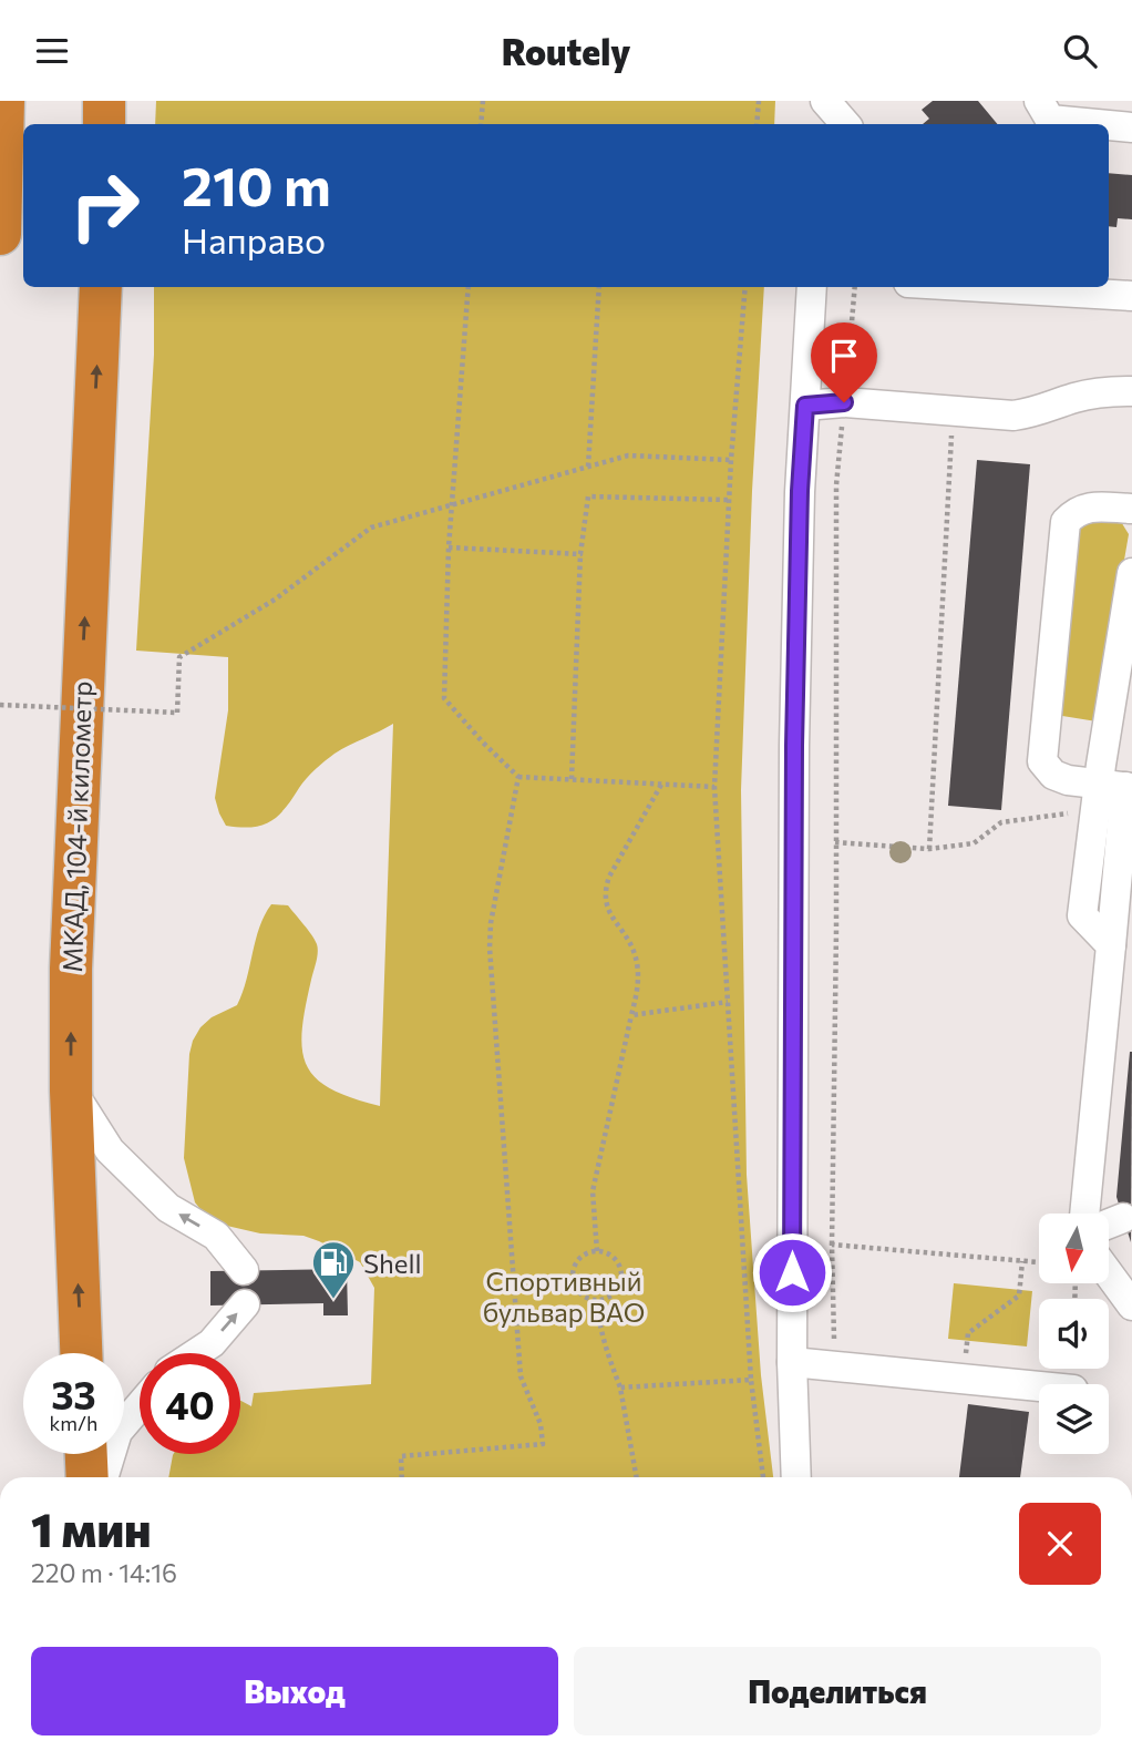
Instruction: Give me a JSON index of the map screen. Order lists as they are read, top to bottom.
{
  "streets": {
    "highway": ["МКАД, 104-й километр"]
  },
  "one_way": ["МКАД, 104-й километр"],
  "parks": ["Спортивный бульвар ВАО"],
  "places": {
    "fuel station": ["Shell"]
  },
  "north": "bottom",
  "page": {
    "header": "Routely",
    "turn": ["210 m", "Направо"],
    "speed": "33 km/h",
    "limit": "40",
    "heading": ["1 мин", "220 m · 14:16"],
    "buttons": ["Выход", "Поделиться"]
  }
}
